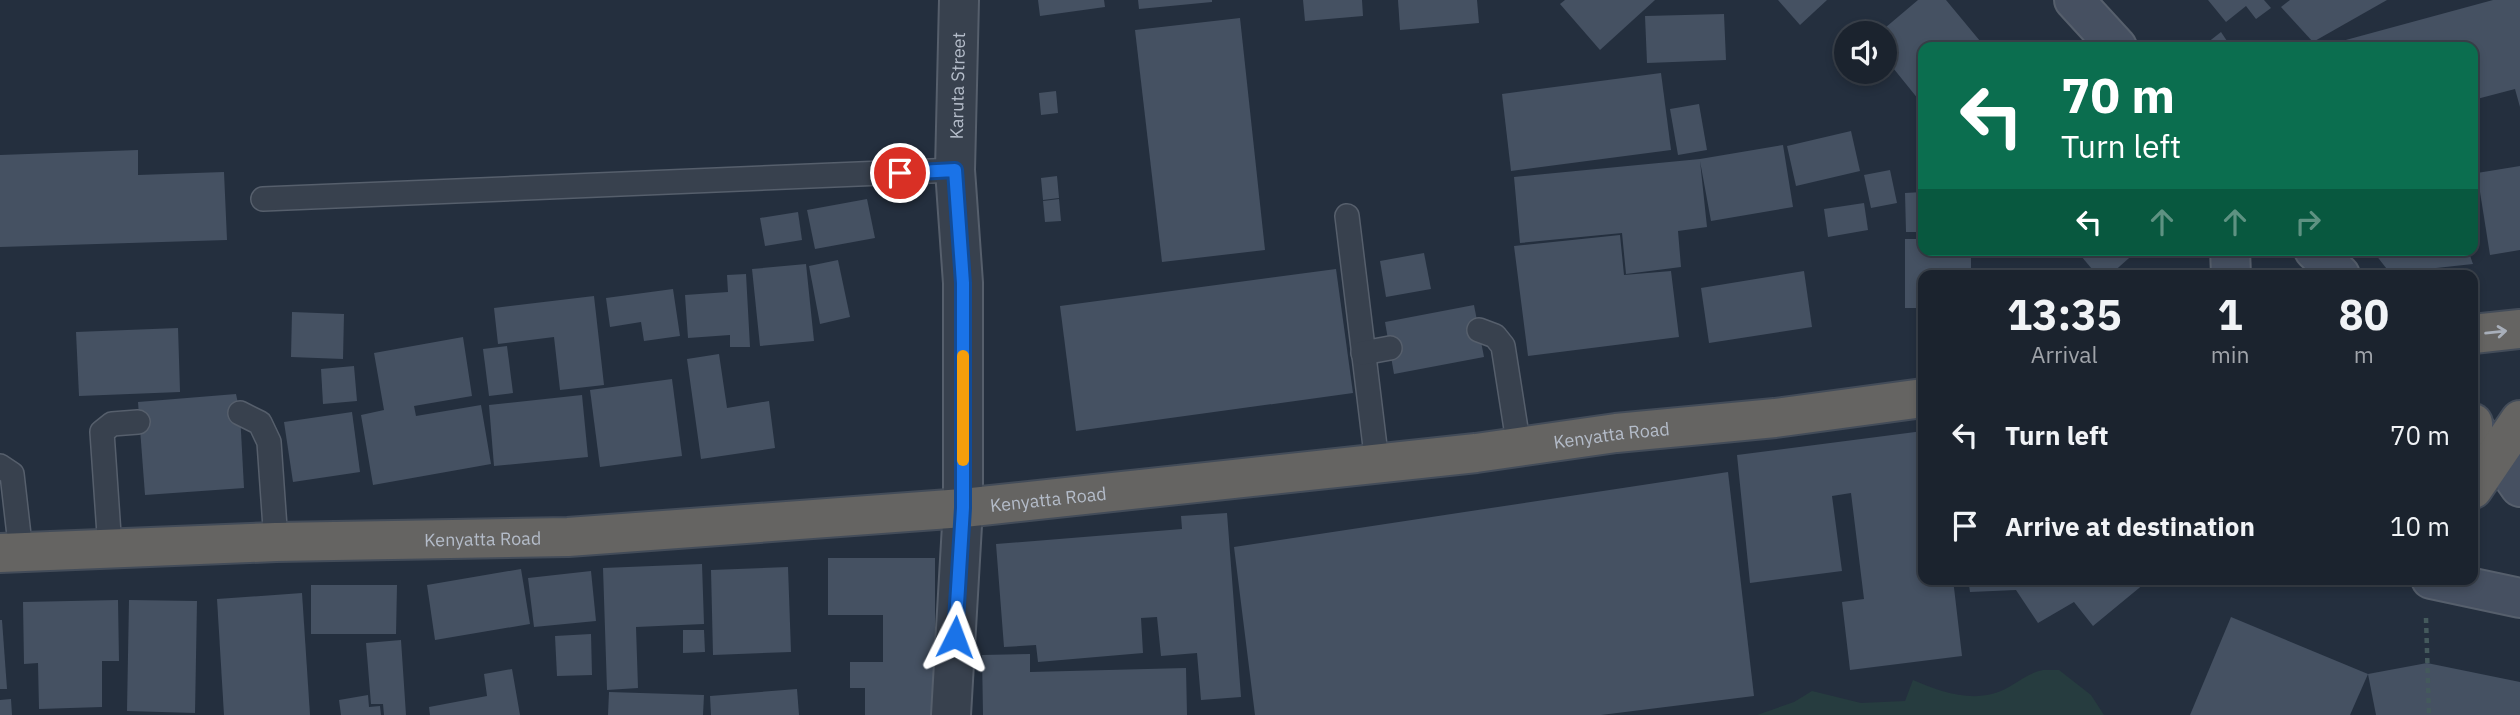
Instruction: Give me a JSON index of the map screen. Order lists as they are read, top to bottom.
{
  "streets": {
    "highway": ["Kenyatta Road"],
    "street": ["Karuta Street"]
  },
  "crossings": [
    ["Karuta Street", "Kenyatta Road"]
  ],
  "page": {
    "turn": ["70 m", "Turn left"],
    "eta": [
      "13:35",
      "Arrival",
      "1",
      "min",
      "80",
      "m"
    ],
    "list": [
      {
        "name": "Turn left",
        "value": "70 m"
      },
      {
        "name": "Arrive at destination",
        "value": "10 m"
      }
    ]
  }
}
